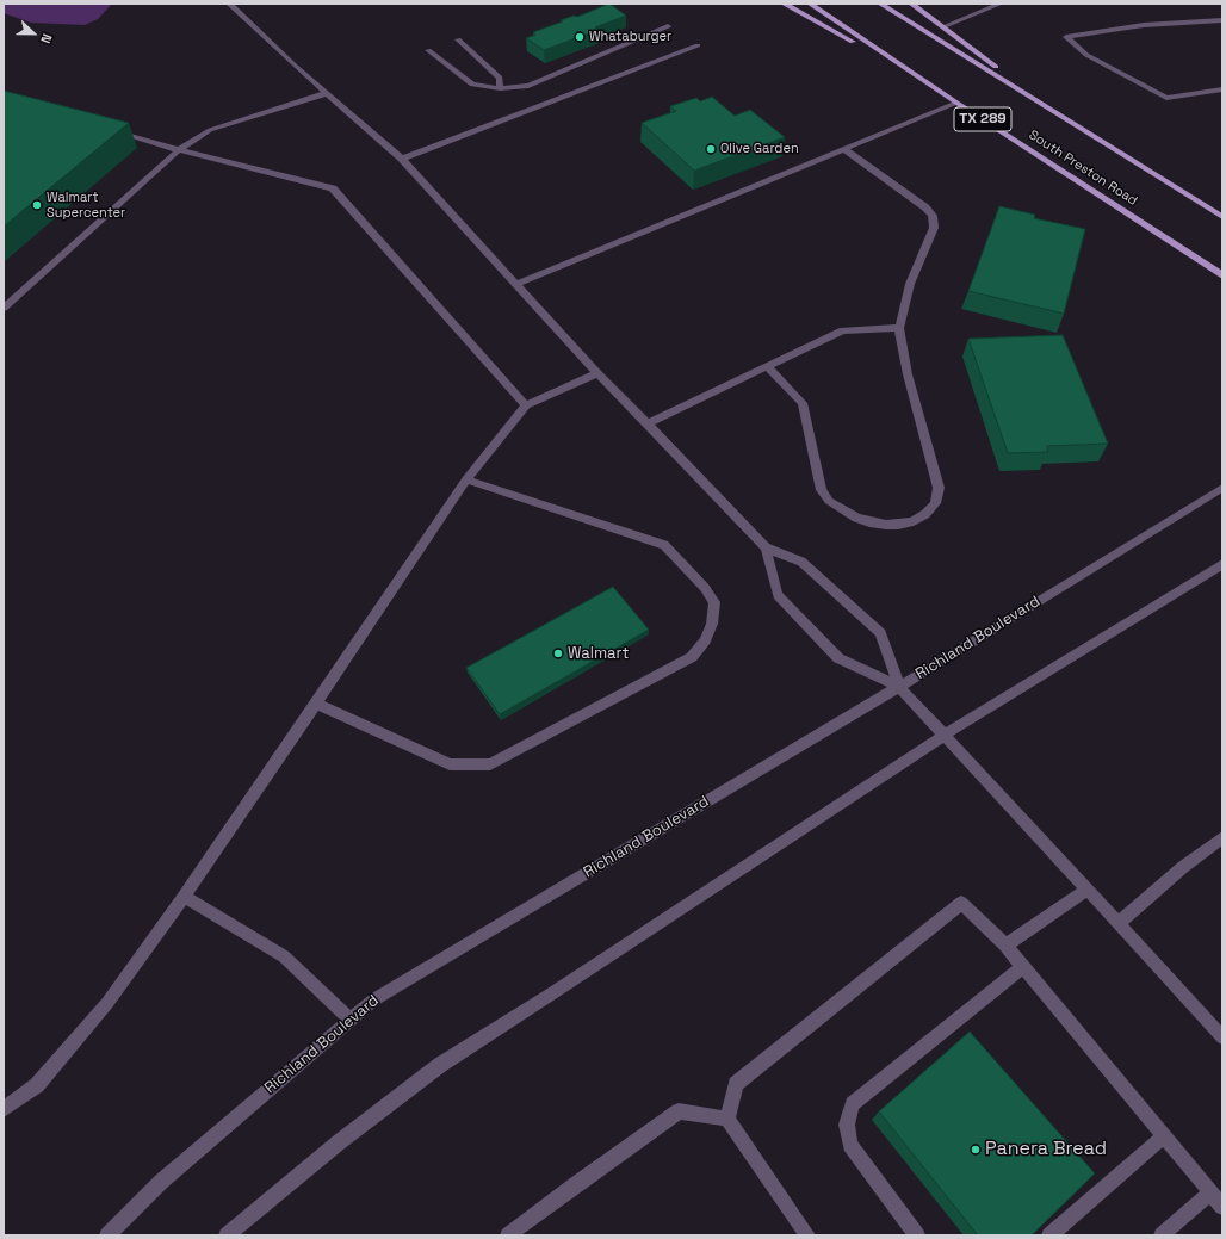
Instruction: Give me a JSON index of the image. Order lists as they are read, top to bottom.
{
  "streets": {
    "main road": ["TX 289", "South Preston Road"],
    "street": ["Richland Boulevard"]
  },
  "places": [
    "Whataburger",
    "Olive Garden",
    "Walmart Supercenter",
    "Walmart",
    "Panera Bread"
  ],
  "north": "right"
}
